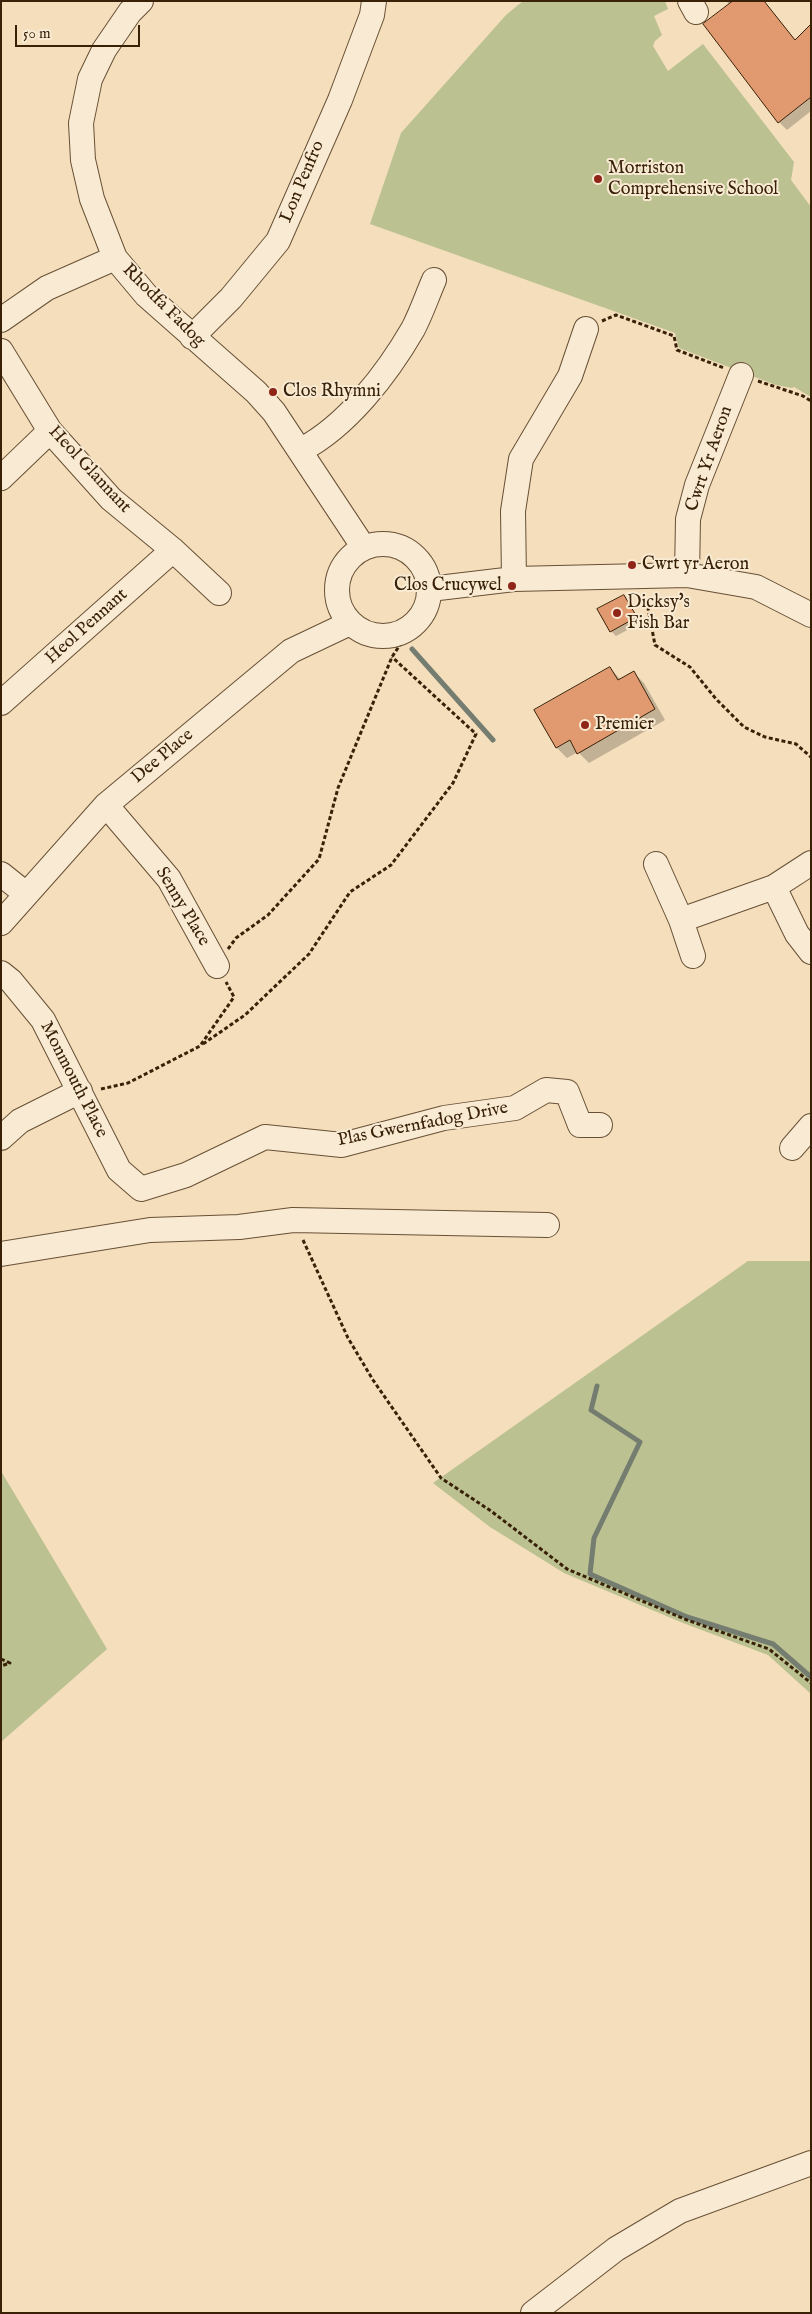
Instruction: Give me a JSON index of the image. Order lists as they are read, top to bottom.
{
  "streets": {
    "street": [
      "Lon Penfro",
      "Rhodfa Fadog",
      "Cwrt Yr Aeron",
      "Heol Glannant",
      "Heol Pennant",
      "Dee Place",
      "Senny Place",
      "Monmouth Place",
      "Plas Gwernfadog Drive"
    ]
  },
  "crossings": [
    ["Lon Penfro", "Rhodfa Fadog"],
    ["Rhodfa Fadog", "Dee Place"],
    ["Heol Glannant", "Heol Pennant"],
    ["Dee Place", "Senny Place"],
    ["Monmouth Place", "Plas Gwernfadog Drive"]
  ],
  "places": [
    "Morriston Comprehensive School",
    "Clos Rhymni",
    "Cwrt yr Aeron",
    "Clos Crucywel",
    "Dicksy's Fish Bar",
    "Premier"
  ],
  "scale_bar": "50 m"
}
